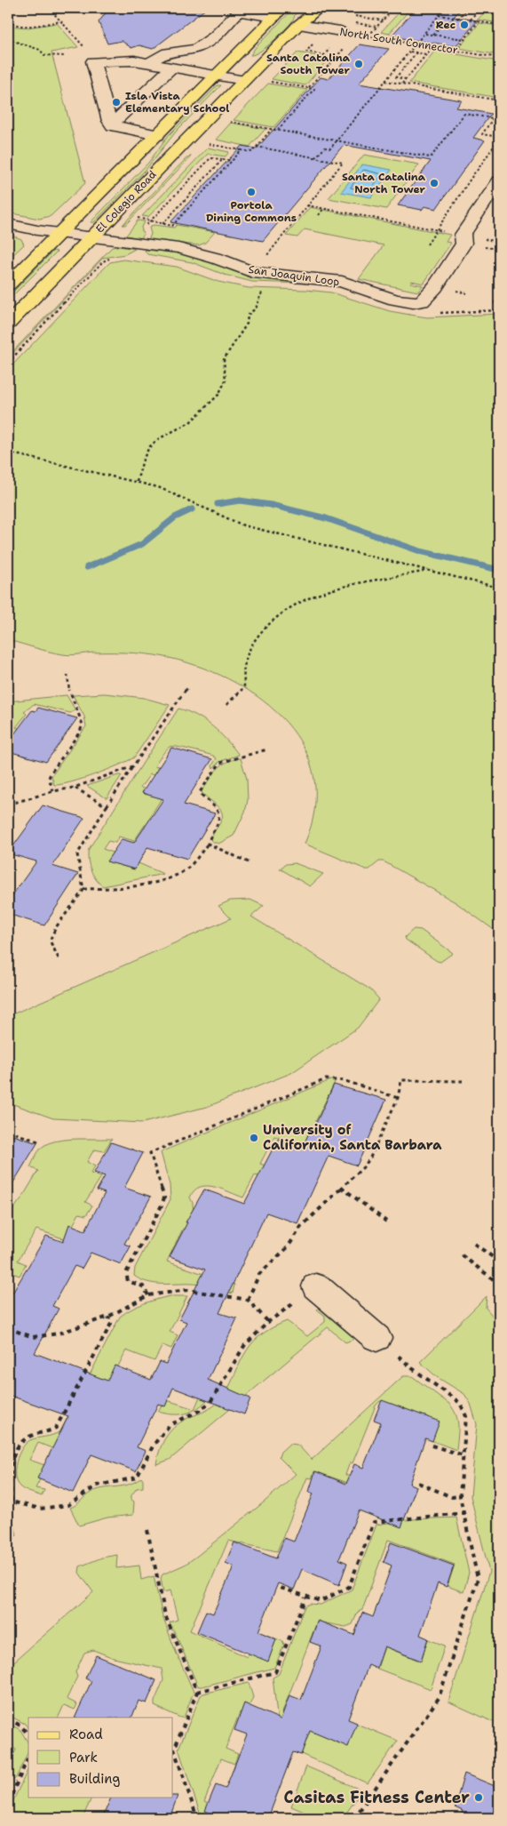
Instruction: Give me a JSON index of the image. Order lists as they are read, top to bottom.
{
  "streets": {
    "main road": ["El Colegio Road"],
    "street": ["North South Connector", "San Joaquin Loop"]
  },
  "crossings": [
    ["North South Connector", "El Colegio Road"],
    ["El Colegio Road", "San Joaquin Loop"]
  ],
  "places": [
    "Rec",
    "Santa Catalina South Tower",
    "Isla Vista Elementary School",
    "Santa Catalina North Tower",
    "Portola Dining Commons",
    "University of California, Santa Barbara",
    "Casitas Fitness Center"
  ],
  "legend": ["Road", "Park", "Building"]
}
